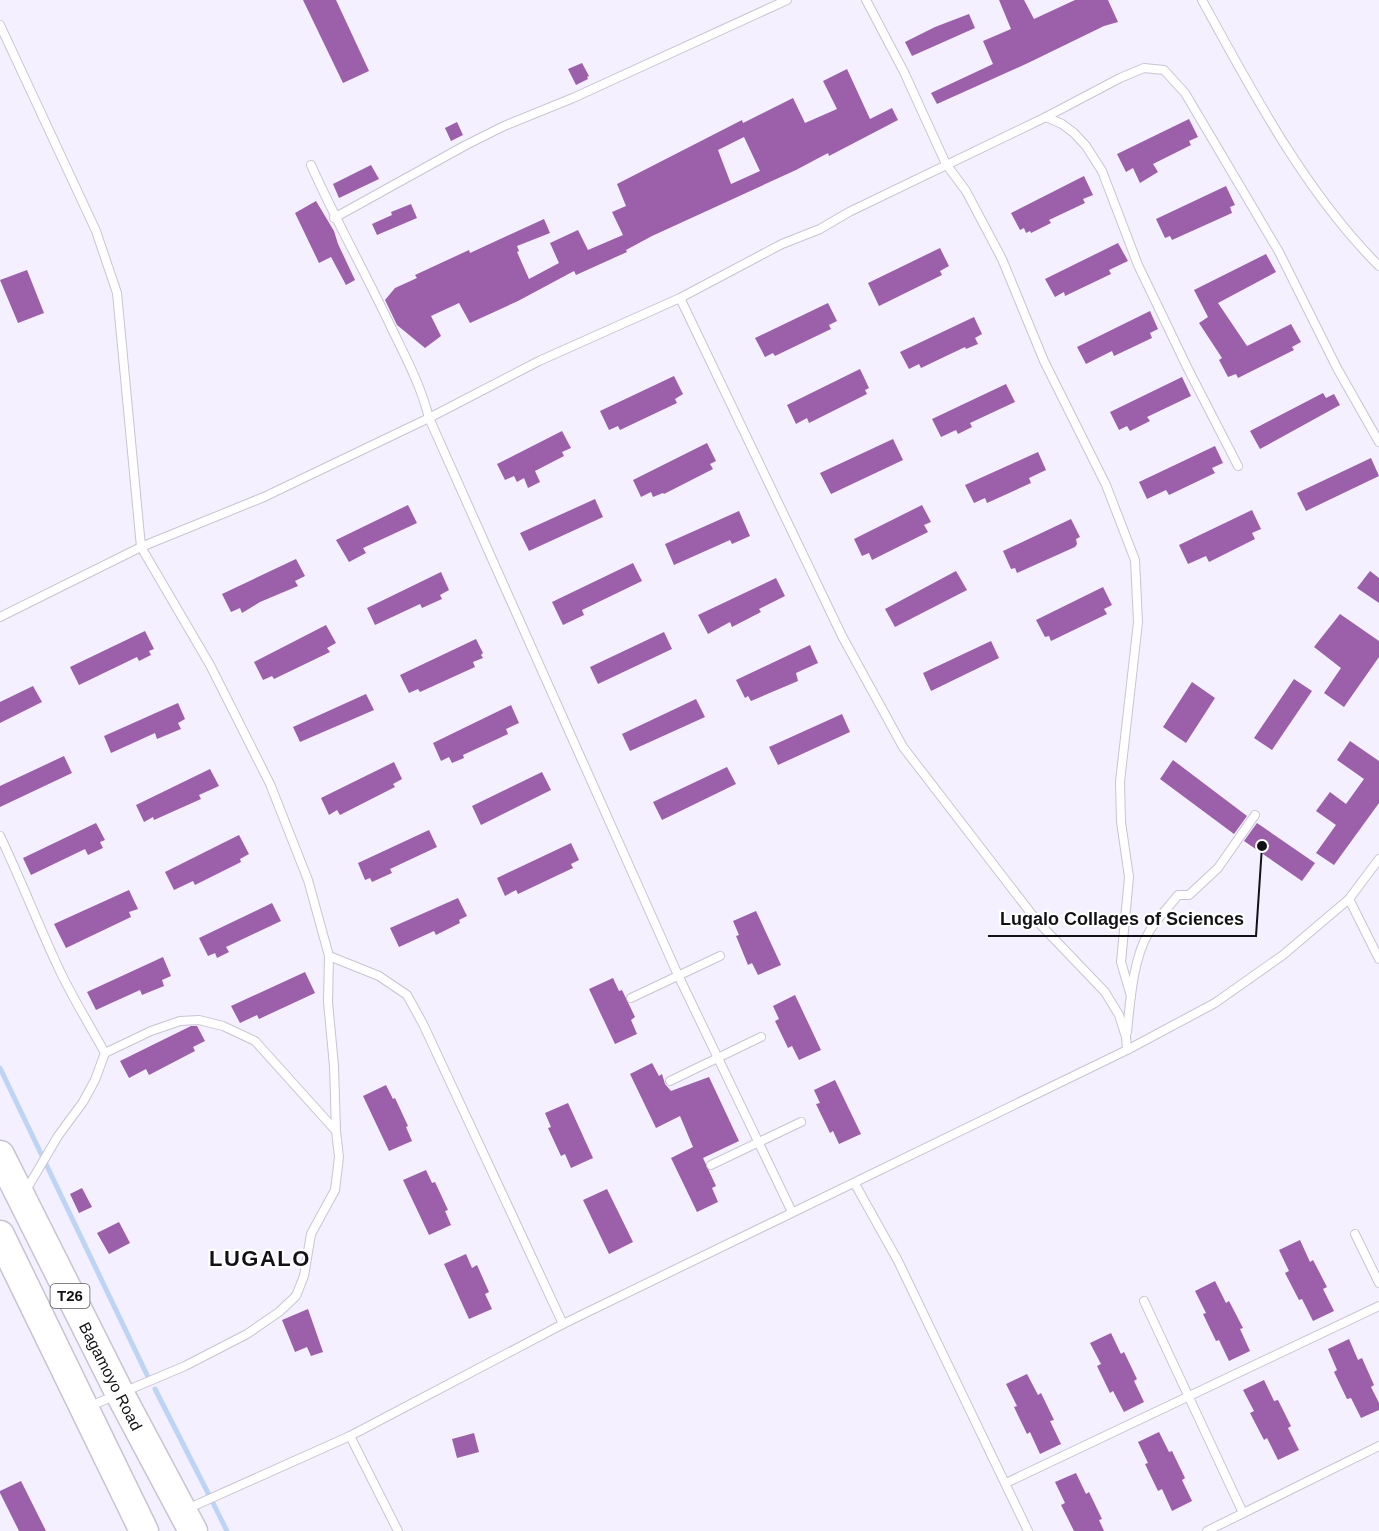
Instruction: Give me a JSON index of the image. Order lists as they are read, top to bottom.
{
  "streets": {
    "highway": ["T26", "Bagamoyo Road"]
  },
  "districts": ["LUGALO"],
  "places": ["Lugalo Collages of Sciences"]
}
